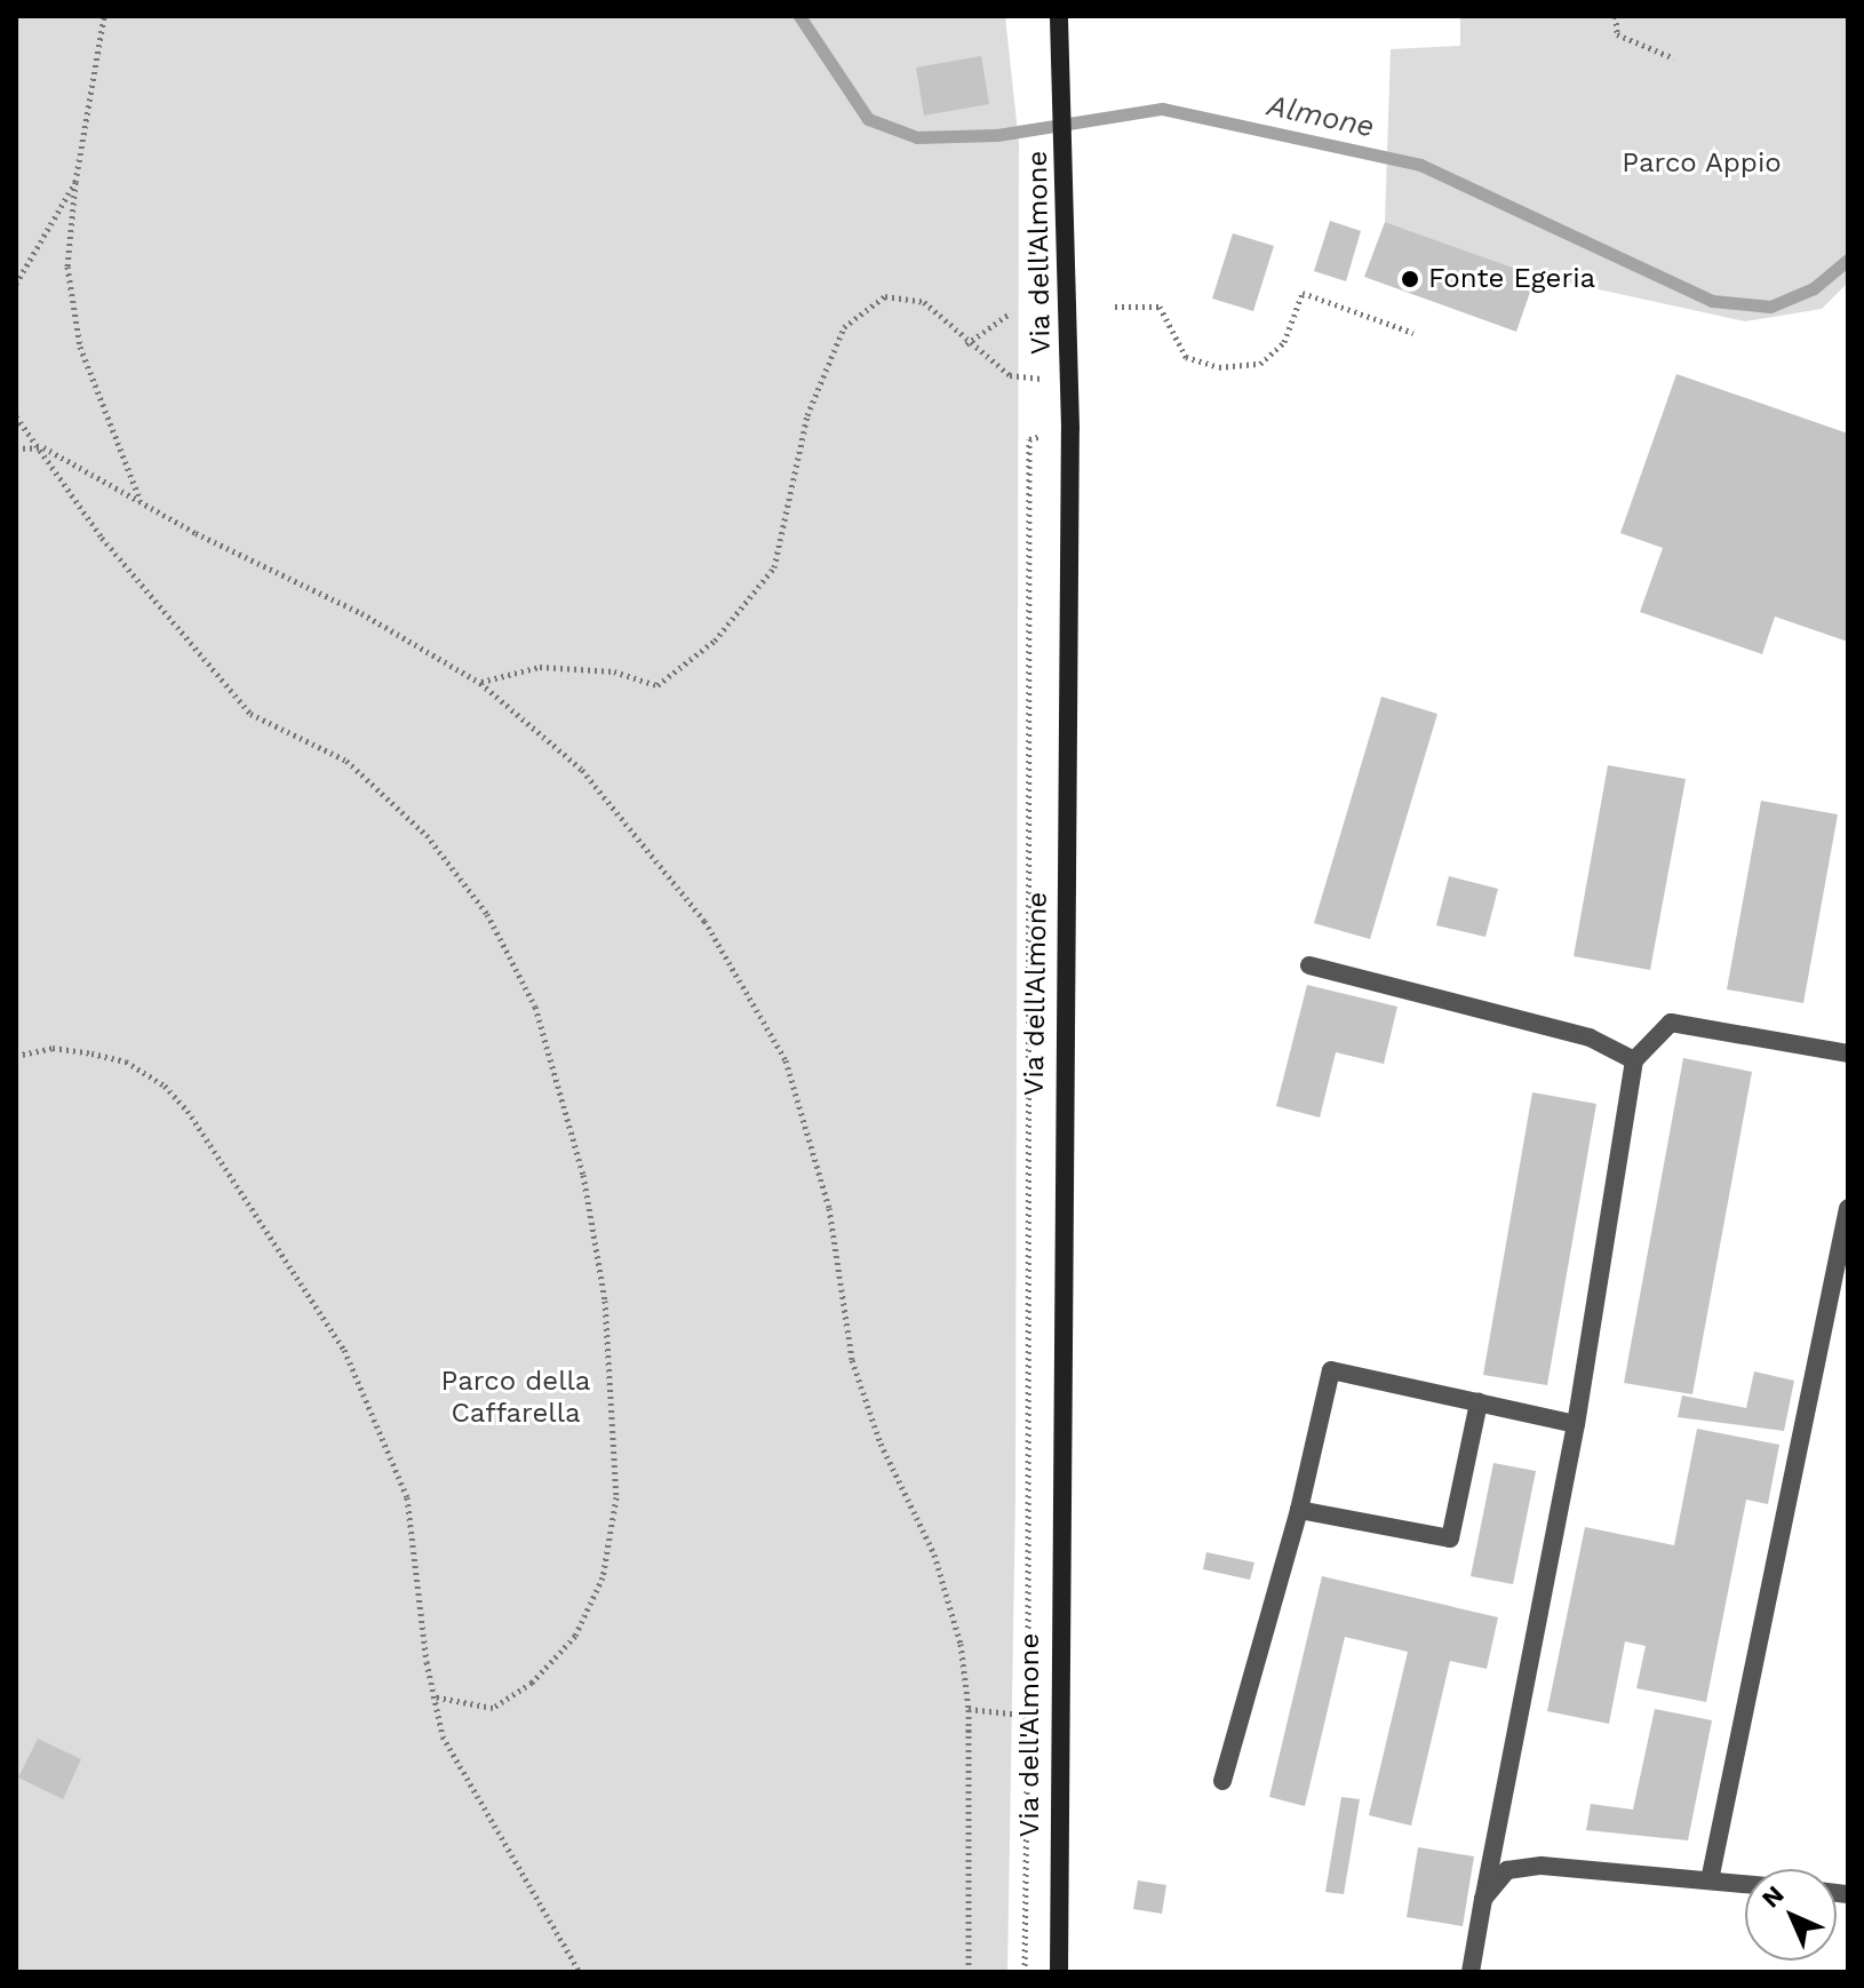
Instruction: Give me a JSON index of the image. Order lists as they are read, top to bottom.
{
  "streets": {
    "main road": ["Via dell'Almone"]
  },
  "water": ["Almone"],
  "parks": ["Parco Appio", "Parco della Caffarella"],
  "places": ["Fonte Egeria"],
  "north": "top left"
}
